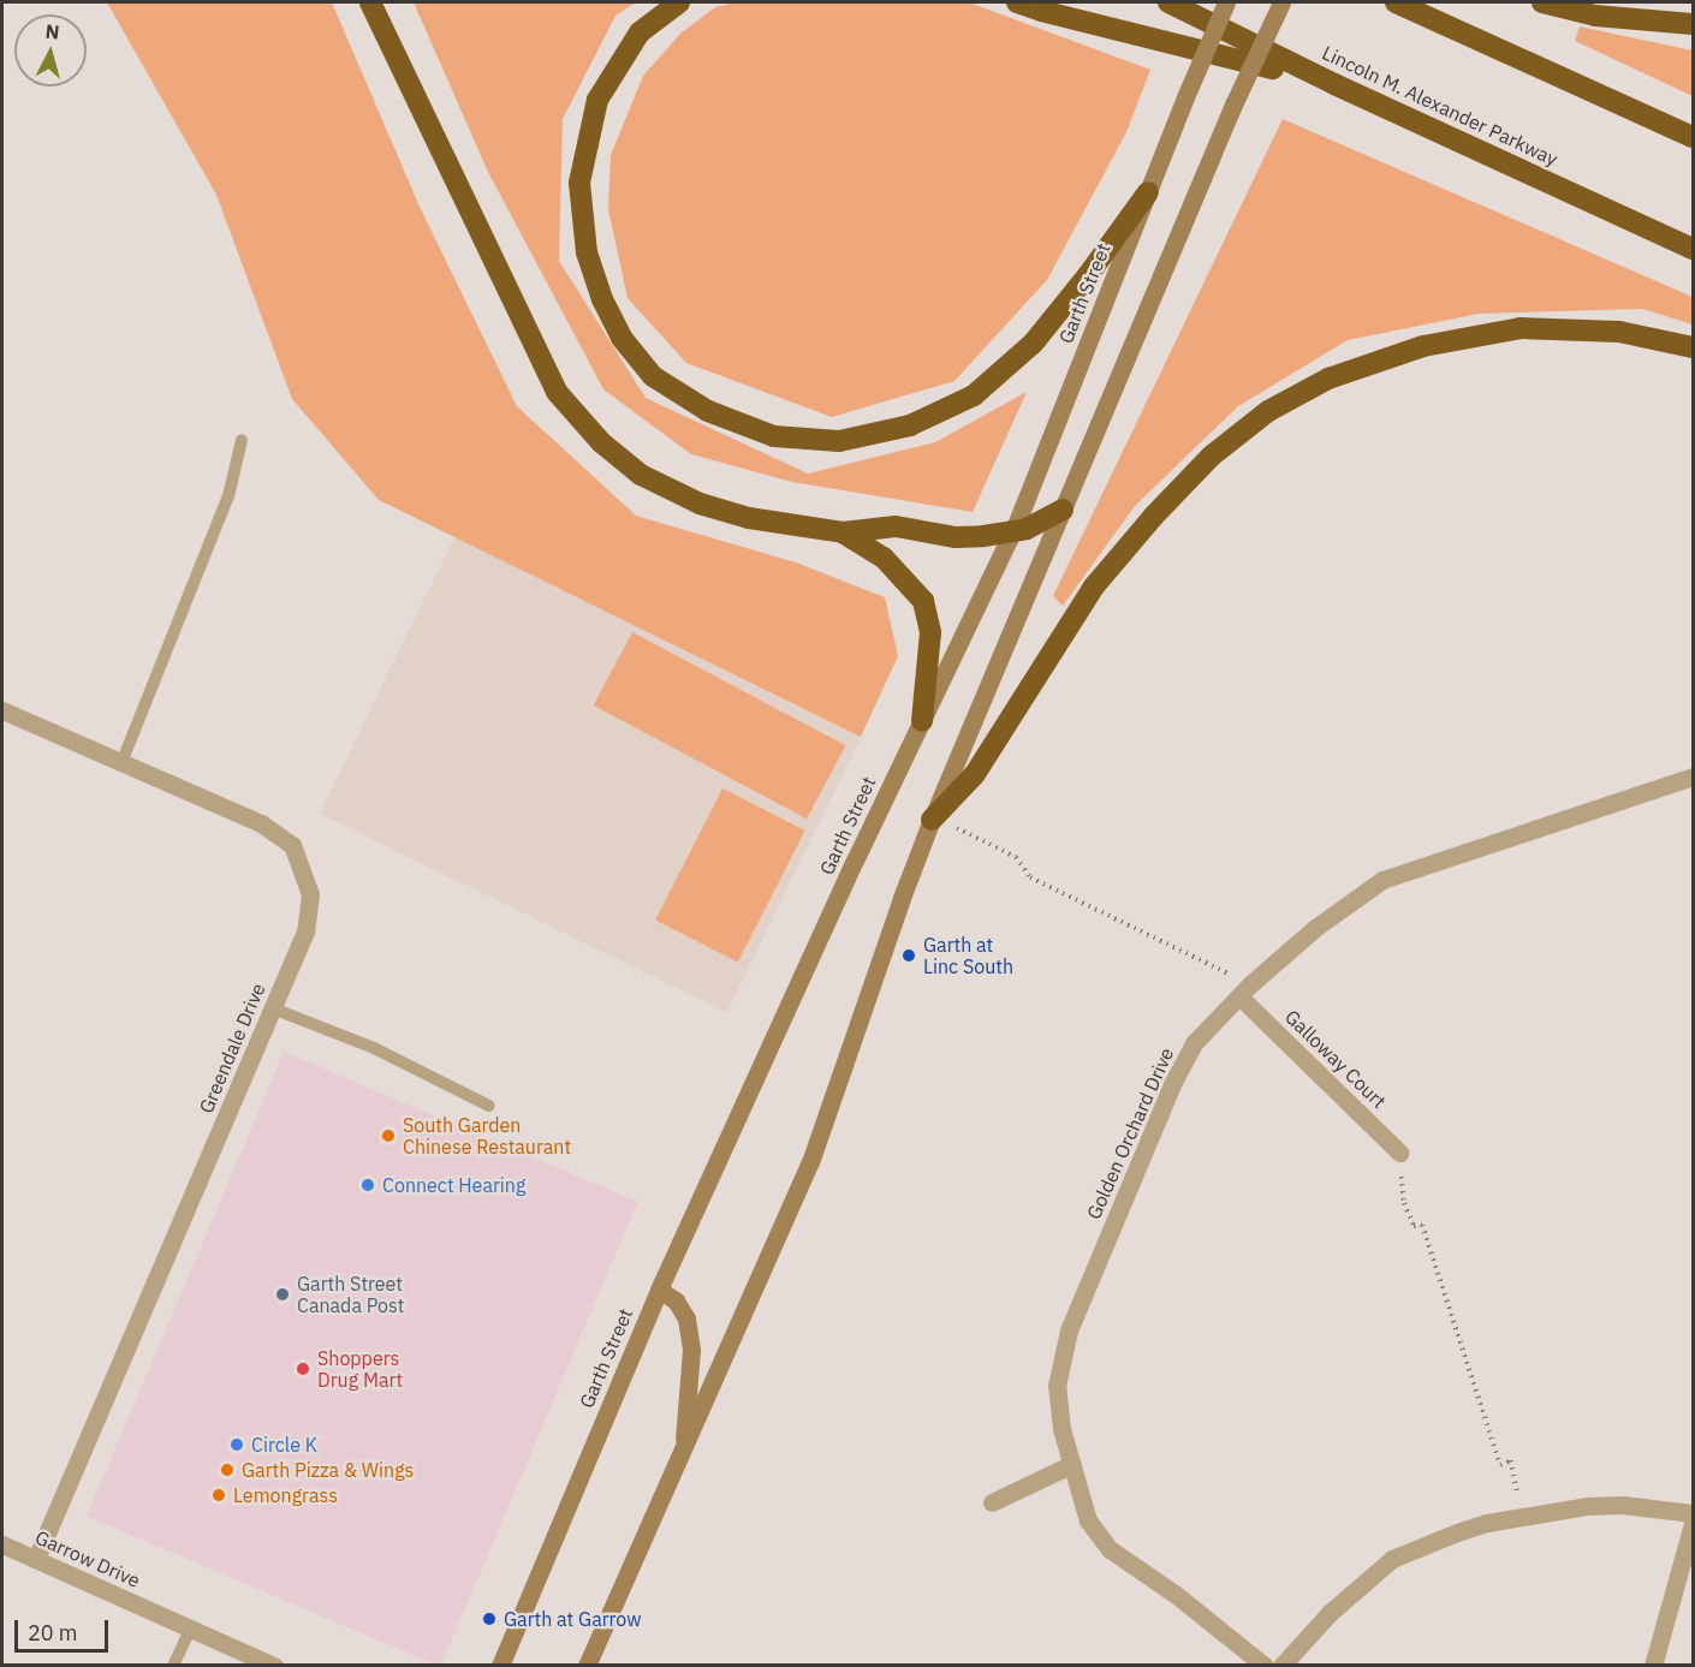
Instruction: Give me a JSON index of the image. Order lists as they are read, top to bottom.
{
  "streets": {
    "highway": ["Lincoln M. Alexander Parkway"],
    "main road": ["Garth Street"],
    "street": [
      "Greendale Drive",
      "Galloway Court",
      "Golden Orchard Drive",
      "Garrow Drive"
    ]
  },
  "crossings": [
    ["Greendale Drive", "Garrow Drive"],
    ["Galloway Court", "Golden Orchard Drive"]
  ],
  "places": [
    "Garth at Linc South",
    "South Garden Chinese Restaurant",
    "Connect Hearing",
    "Garth Street Canada Post",
    "Shoppers Drug Mart",
    "Circle K",
    "Garth Pizza & Wings",
    "Lemongrass",
    "Garth at Garrow"
  ],
  "scale_bar": "20 m",
  "north": "top"
}
